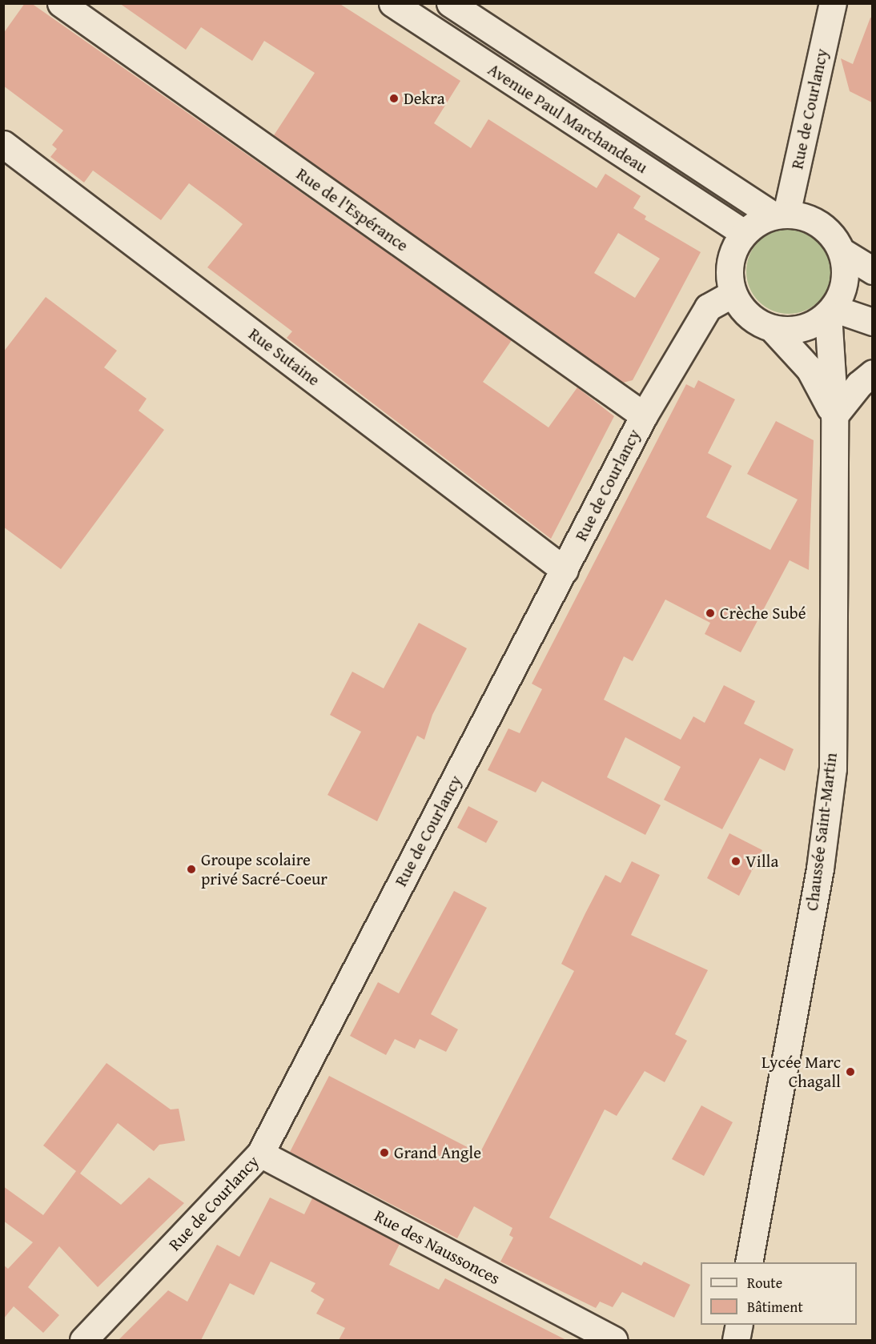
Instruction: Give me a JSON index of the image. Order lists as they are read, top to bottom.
{
  "streets": {
    "street": [
      "Rue de Courlancy",
      "Avenue Paul Marchandeau",
      "Rue de l'Espérance",
      "Rue Sutaine",
      "Chaussée Saint-Martin",
      "Rue des Naussonces"
    ]
  },
  "crossings": [
    ["Rue de Courlancy", "Avenue Paul Marchandeau"],
    ["Rue de Courlancy", "Rue de l'Espérance"],
    ["Rue de Courlancy", "Rue Sutaine"],
    ["Rue de Courlancy", "Chaussée Saint-Martin"],
    ["Rue de Courlancy", "Rue des Naussonces"],
    ["Avenue Paul Marchandeau", "Chaussée Saint-Martin"]
  ],
  "places": [
    "Dekra",
    "Crèche Subé",
    "Villa",
    "Groupe scolaire privé Sacré-Coeur",
    "Lycée Marc Chagall",
    "Grand Angle"
  ],
  "legend": ["Route", "Bâtiment"]
}
